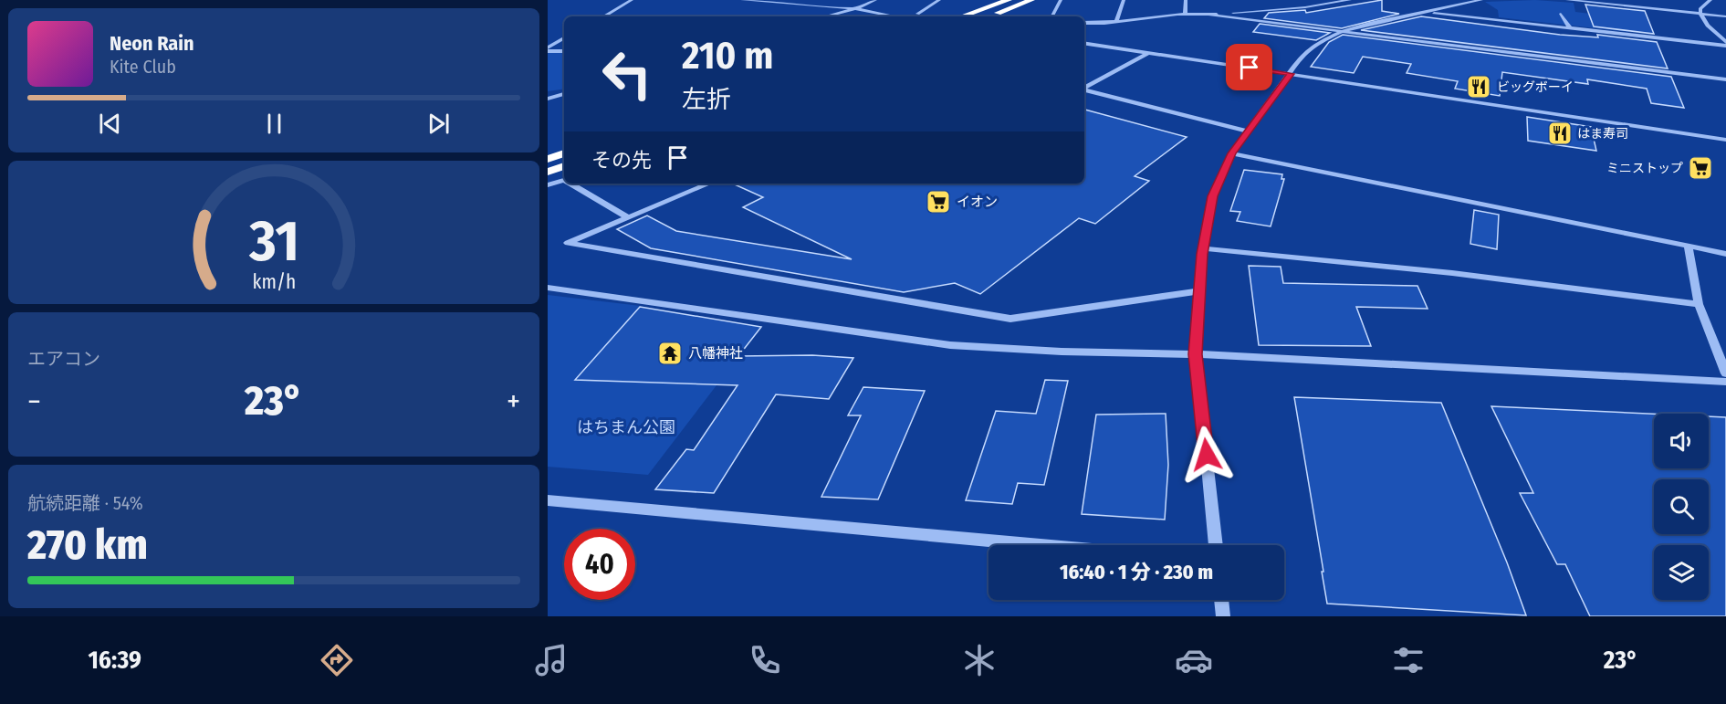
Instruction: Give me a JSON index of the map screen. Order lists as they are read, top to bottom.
{
  "parks": ["はちまん公園"],
  "places": {
    "restaurant": ["ビッグボーイ", "はま寿司"],
    "supermarket": ["ミニストップ", "イオン"],
    "temple": ["八幡神社"]
  },
  "page": {
    "turn": ["210 m", "左折"],
    "song": ["Neon Rain", "Kite Club"],
    "then": "その先",
    "tile": [
      "エアコン",
      ["航続距離 · 54%", "270 km"]
    ],
    "heat": ["−", "23°", "+"],
    "limit": "40",
    "trip": "16:40 · 1 分 · 230 m",
    "tabs": ["16:39", "23°"],
    "gauge": ["31", "km/h"]
  }
}
